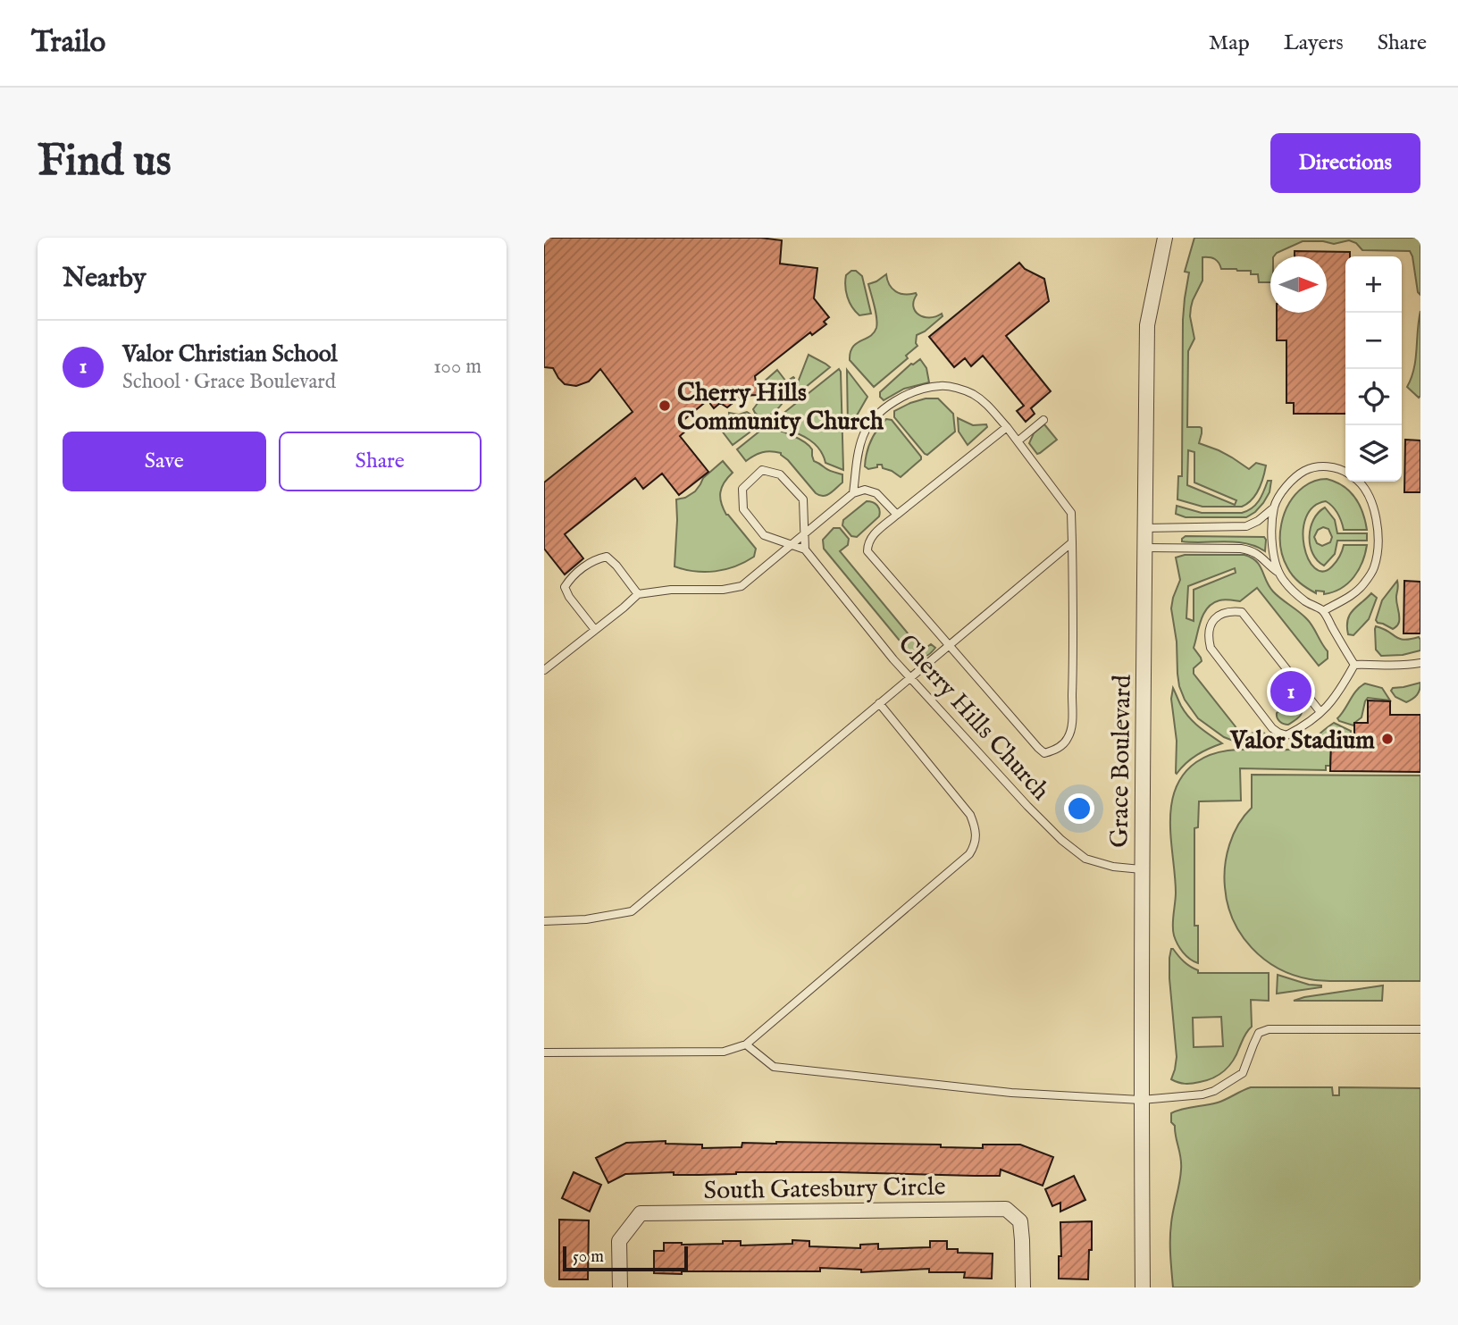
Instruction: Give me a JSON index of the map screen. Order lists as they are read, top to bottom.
{
  "streets": {
    "street": ["Grace Boulevard", "South Gatesbury Circle"],
    "lane": ["Cherry Hills Church"]
  },
  "crossings": [
    ["Cherry Hills Church", "Grace Boulevard"]
  ],
  "places": ["Cherry Hills Community Church", "Valor Stadium"],
  "scale_bar": "50 m",
  "north": "right",
  "page": {
    "header": "Trailo",
    "nav": ["Map", "Layers", "Share"],
    "buttons": [
      "Directions",
      ["Save", "Share"]
    ],
    "title": "Find us",
    "heading": "Nearby",
    "map_buttons": ["+", "−"],
    "list": [
      {
        "mark": "1",
        "name": "Valor Christian School",
        "note": "School · Grace Boulevard",
        "value": "100 m"
      }
    ],
    "pins": "1",
    "scale": "50 m"
  }
}
